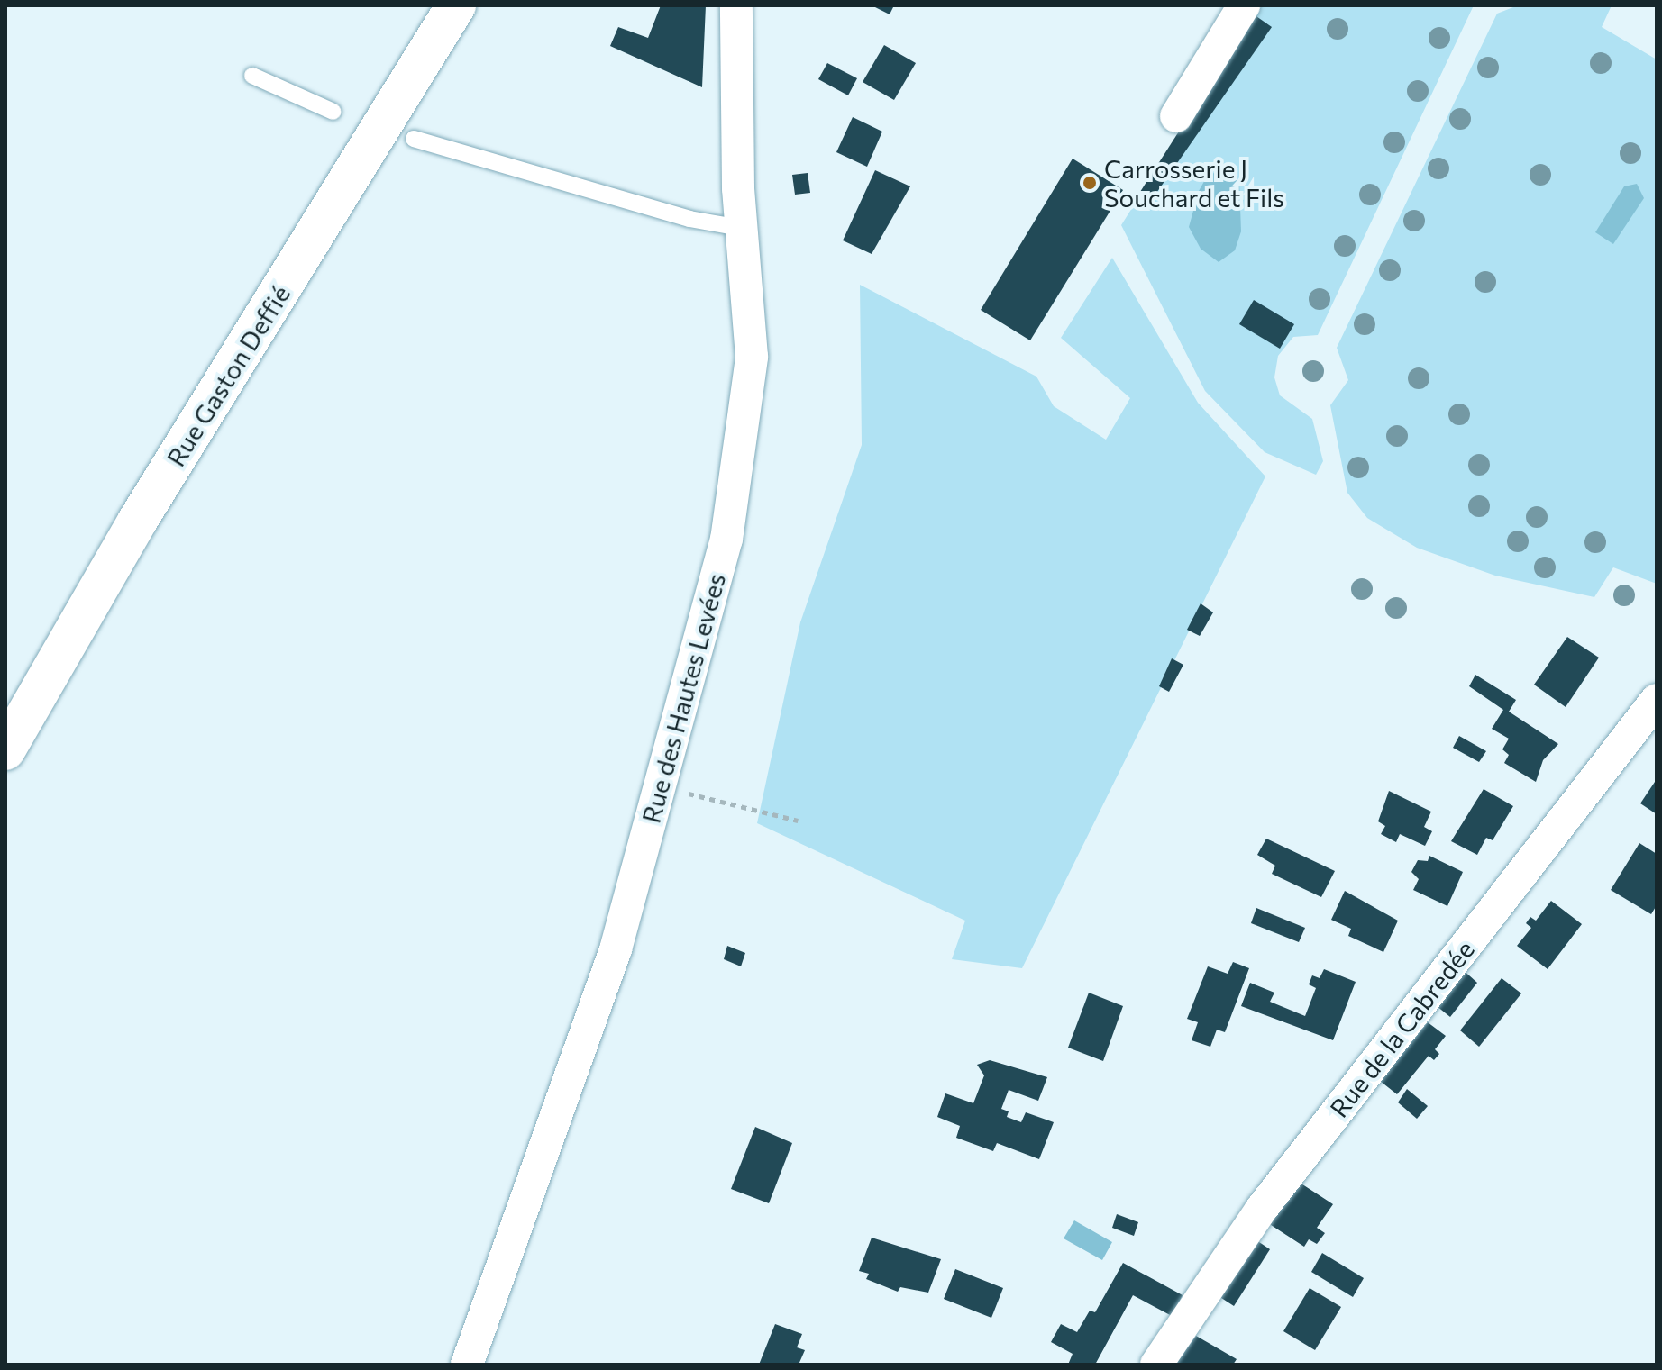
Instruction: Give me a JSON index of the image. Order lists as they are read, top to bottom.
{
  "streets": {
    "main road": ["Rue Gaston Deffié"],
    "street": ["Rue des Hautes Levées", "Rue de la Cabredée"]
  },
  "places": ["Carrosserie J Souchard et Fils"]
}
